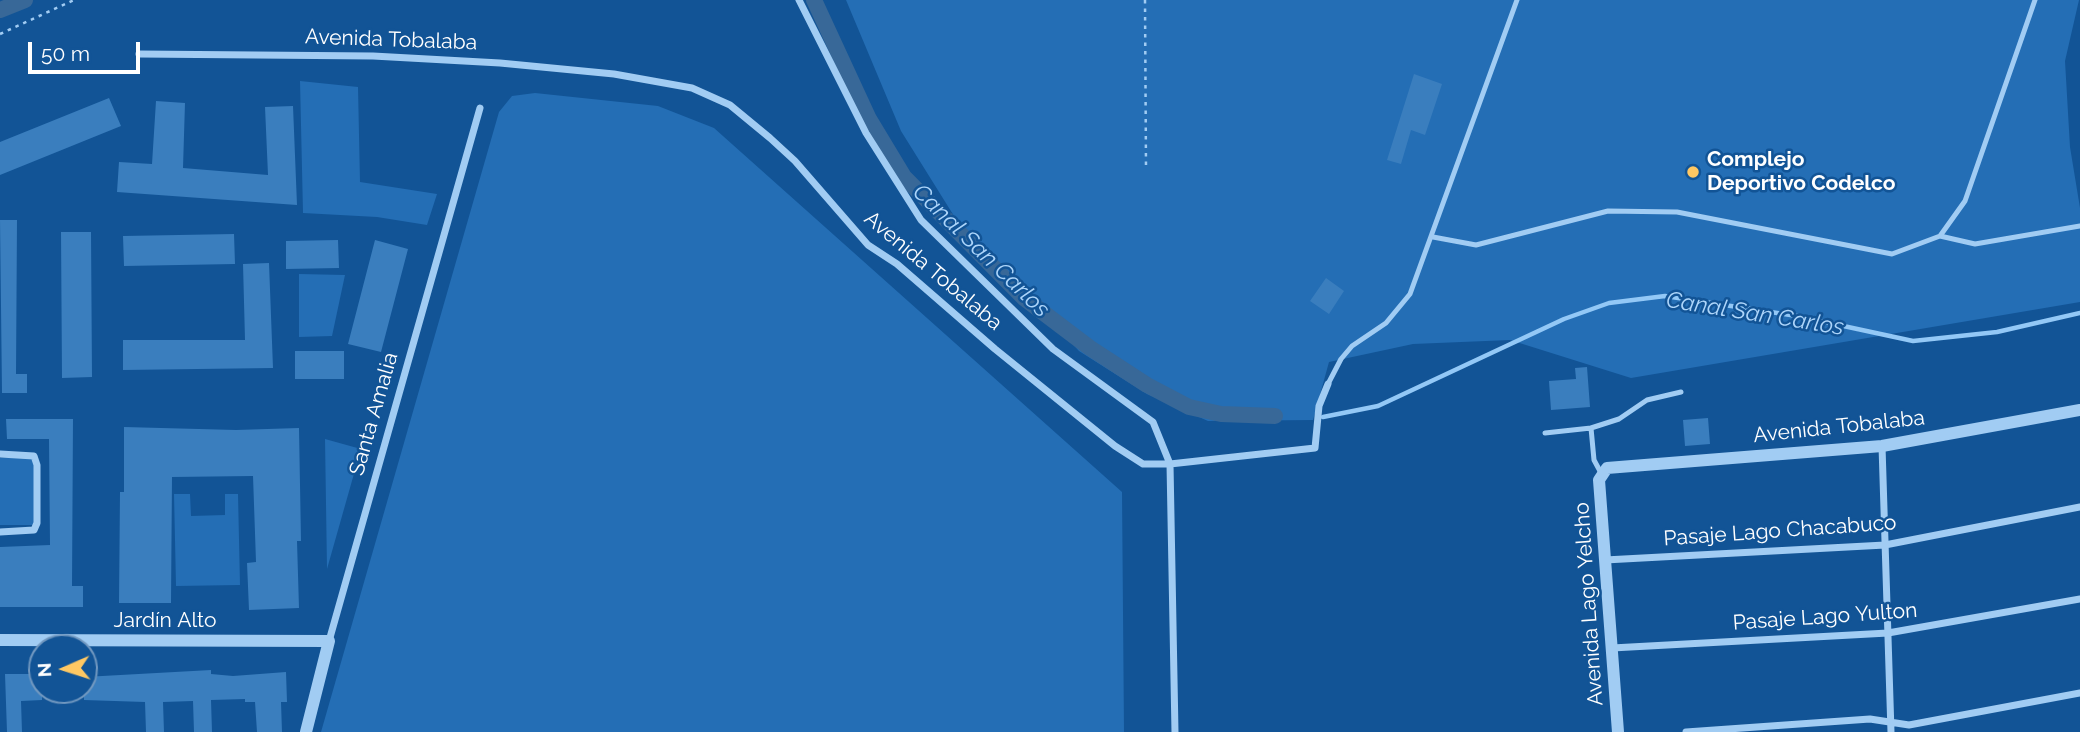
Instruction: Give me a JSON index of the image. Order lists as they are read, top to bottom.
{
  "streets": {
    "street": [
      "Avenida Tobalaba",
      "Santa Amalia",
      "Pasaje Lago Chacabuco",
      "Avenida Lago Yelcho",
      "Pasaje Lago Yulton",
      "Jardín Alto"
    ]
  },
  "crossings": [
    ["Avenida Tobalaba", "Avenida Lago Yelcho"],
    ["Santa Amalia", "Jardín Alto"],
    ["Pasaje Lago Chacabuco", "Avenida Lago Yelcho"],
    ["Avenida Lago Yelcho", "Pasaje Lago Yulton"]
  ],
  "water": ["Canal San Carlos"],
  "places": ["Complejo Deportivo Codelco"],
  "scale_bar": "50 m",
  "north": "left"
}
